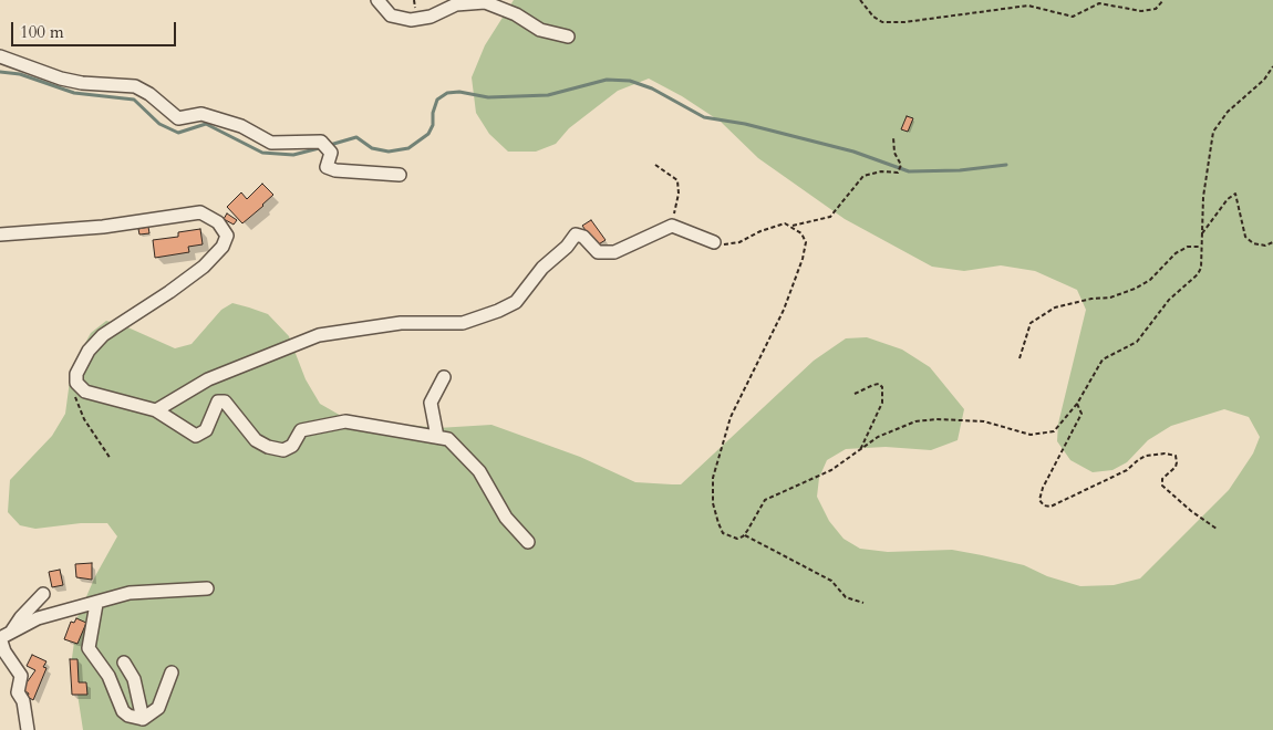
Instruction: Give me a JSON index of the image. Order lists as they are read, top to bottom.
{
  "scale_bar": "100 m"
}
